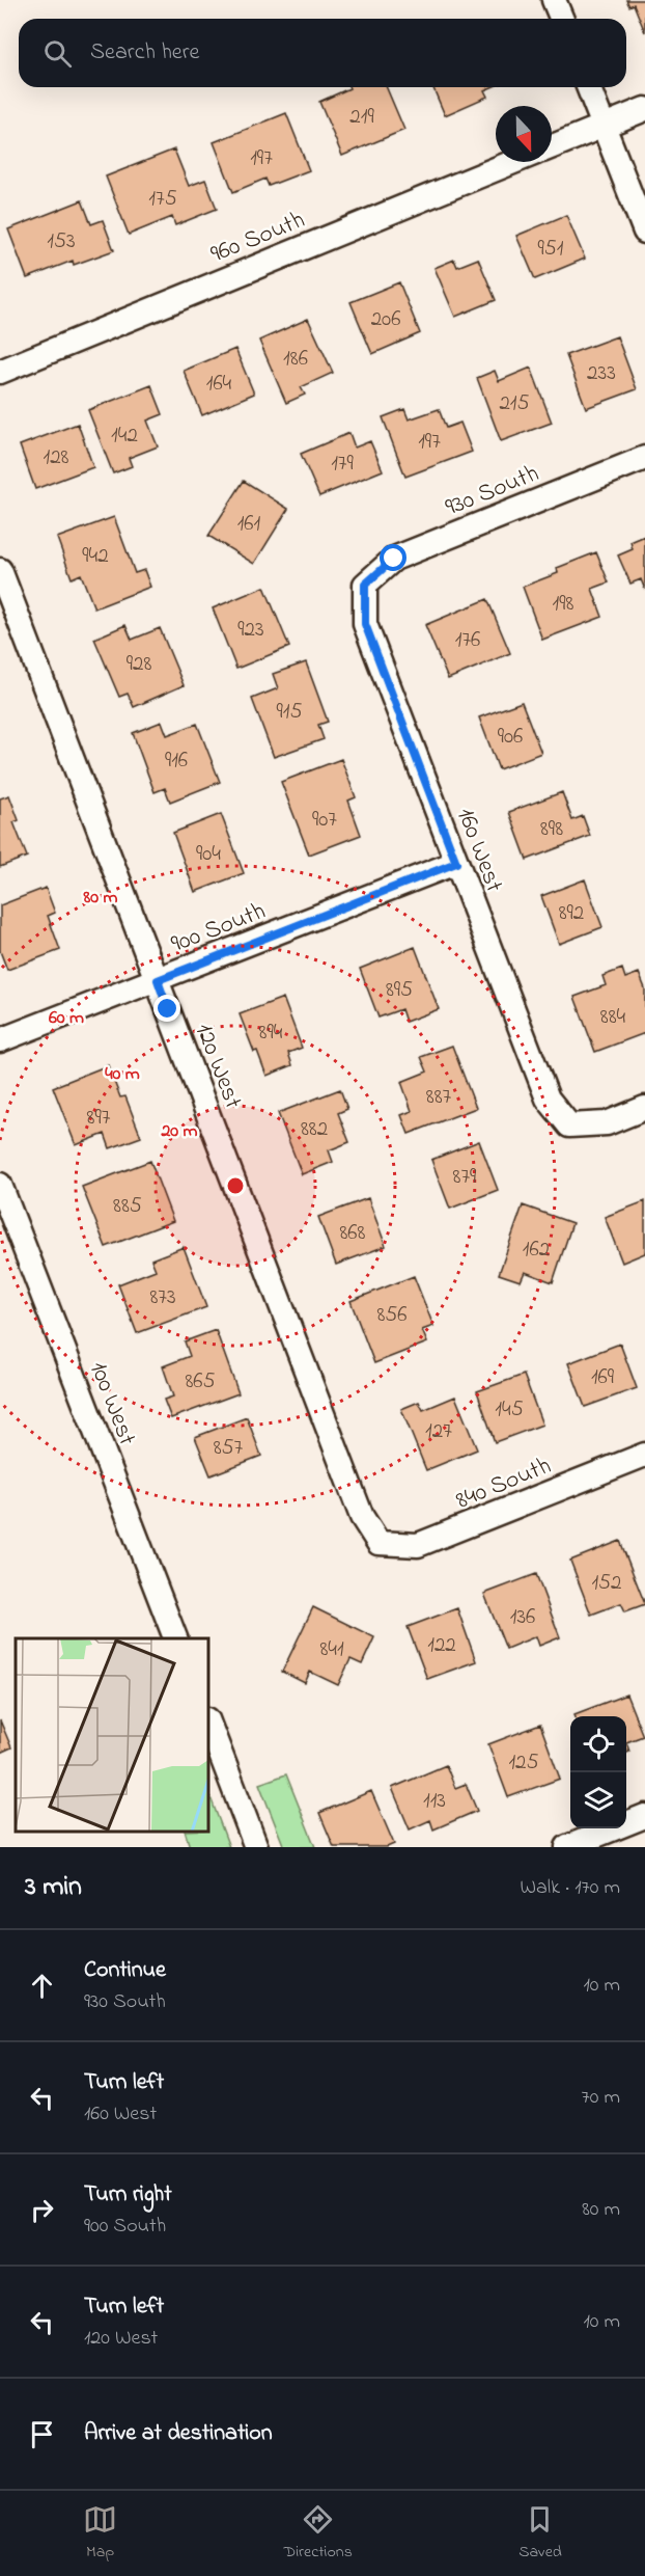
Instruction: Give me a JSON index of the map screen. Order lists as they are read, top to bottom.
{
  "streets": {
    "street": [
      "960 South",
      "930 South",
      "160 West",
      "900 South",
      "120 West",
      "100 West",
      "840 South"
    ]
  },
  "crossings": [
    ["930 South", "160 West"],
    ["160 West", "900 South"],
    ["900 South", "120 West"],
    ["120 West", "840 South"]
  ],
  "house_numbers": [
    "219",
    "197",
    "175",
    "153",
    "951",
    "206",
    "186",
    "233",
    "164",
    "215",
    "142",
    "197",
    "128",
    "179",
    "161",
    "942",
    "198",
    "923",
    "176",
    "928",
    "915",
    "906",
    "916",
    "907",
    "898",
    "904",
    "892",
    "895",
    "884",
    "894",
    "887",
    "897",
    "882",
    "879",
    "885",
    "868",
    "162",
    "873",
    "856",
    "169",
    "865",
    "145",
    "127",
    "857",
    "152",
    "136",
    "122",
    "841",
    "125",
    "113"
  ],
  "north": "bottom",
  "page": {
    "search": "Search here",
    "heading": ["3 min", "Walk · 170 m"],
    "list": [
      ["Continue", "930 South", "10 m"],
      ["Turn left", "160 West", "70 m"],
      ["Turn right", "900 South", "80 m"],
      ["Turn left", "120 West", "10 m"],
      "Arrive at destination"
    ],
    "nav": ["Map", "Directions", "Saved"]
  },
  "rings": [
    "80 m",
    "60 m",
    "40 m",
    "20 m"
  ]
}
